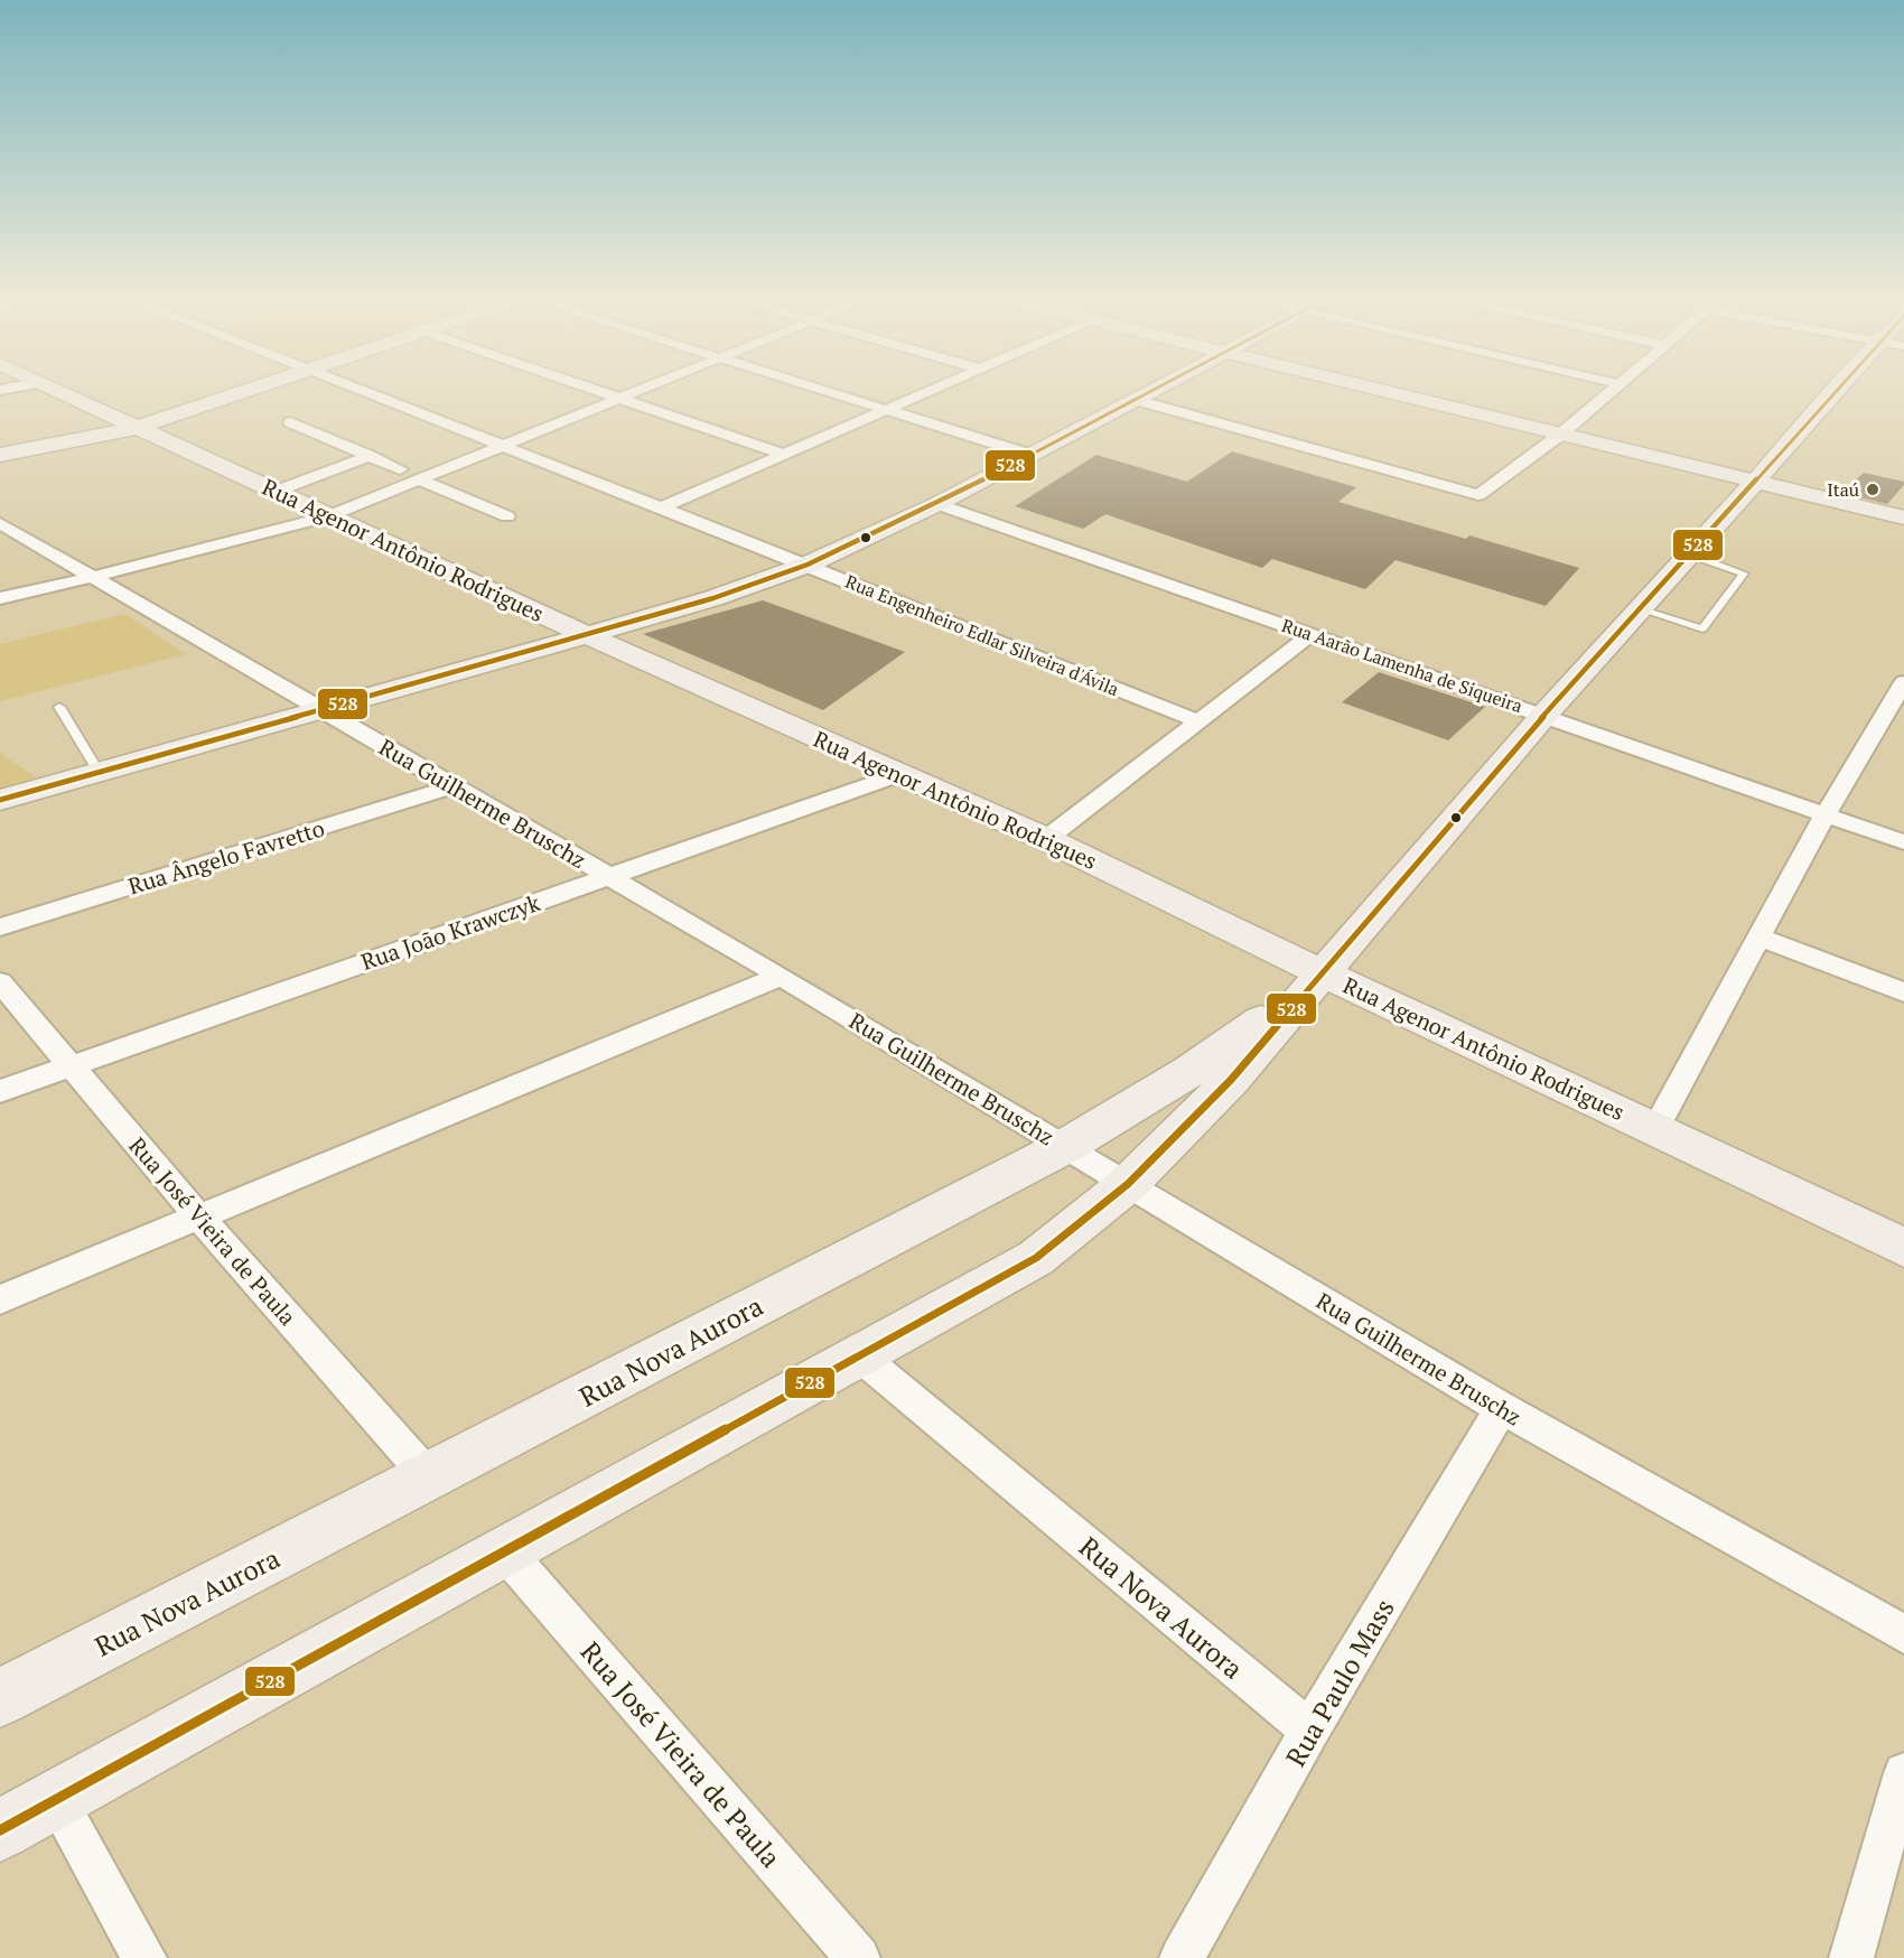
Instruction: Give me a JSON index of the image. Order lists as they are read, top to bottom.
{
  "streets": {
    "main road": ["Rua Agenor Antônio Rodrigues", "Rua Nova Aurora"],
    "street": [
      "Rua Engenheiro Edlar Silveira d'Ávila",
      "Rua Aarão Lamenha de Siqueira",
      "Rua Guilherme Bruschz",
      "Rua Ângelo Favretto",
      "Rua João Krawczyk",
      "Rua José Vieira de Paula",
      "Rua Paulo Mass"
    ]
  },
  "crossings": [
    ["Rua Agenor Antônio Rodrigues", "Rua João Krawczyk"],
    ["Rua Agenor Antônio Rodrigues", "Rua Nova Aurora"],
    ["Rua Aarão Lamenha de Siqueira", "Rua Nova Aurora"],
    ["Rua Guilherme Bruschz", "Rua Ângelo Favretto"],
    ["Rua Guilherme Bruschz", "Rua João Krawczyk"],
    ["Rua Guilherme Bruschz", "Rua Nova Aurora"],
    ["Rua Guilherme Bruschz", "Rua Paulo Mass"],
    ["Rua João Krawczyk", "Rua José Vieira de Paula"],
    ["Rua José Vieira de Paula", "Rua Nova Aurora"],
    ["Rua Nova Aurora", "Rua Paulo Mass"]
  ],
  "places": ["Itaú"],
  "lines": ["transit line 528"]
}
